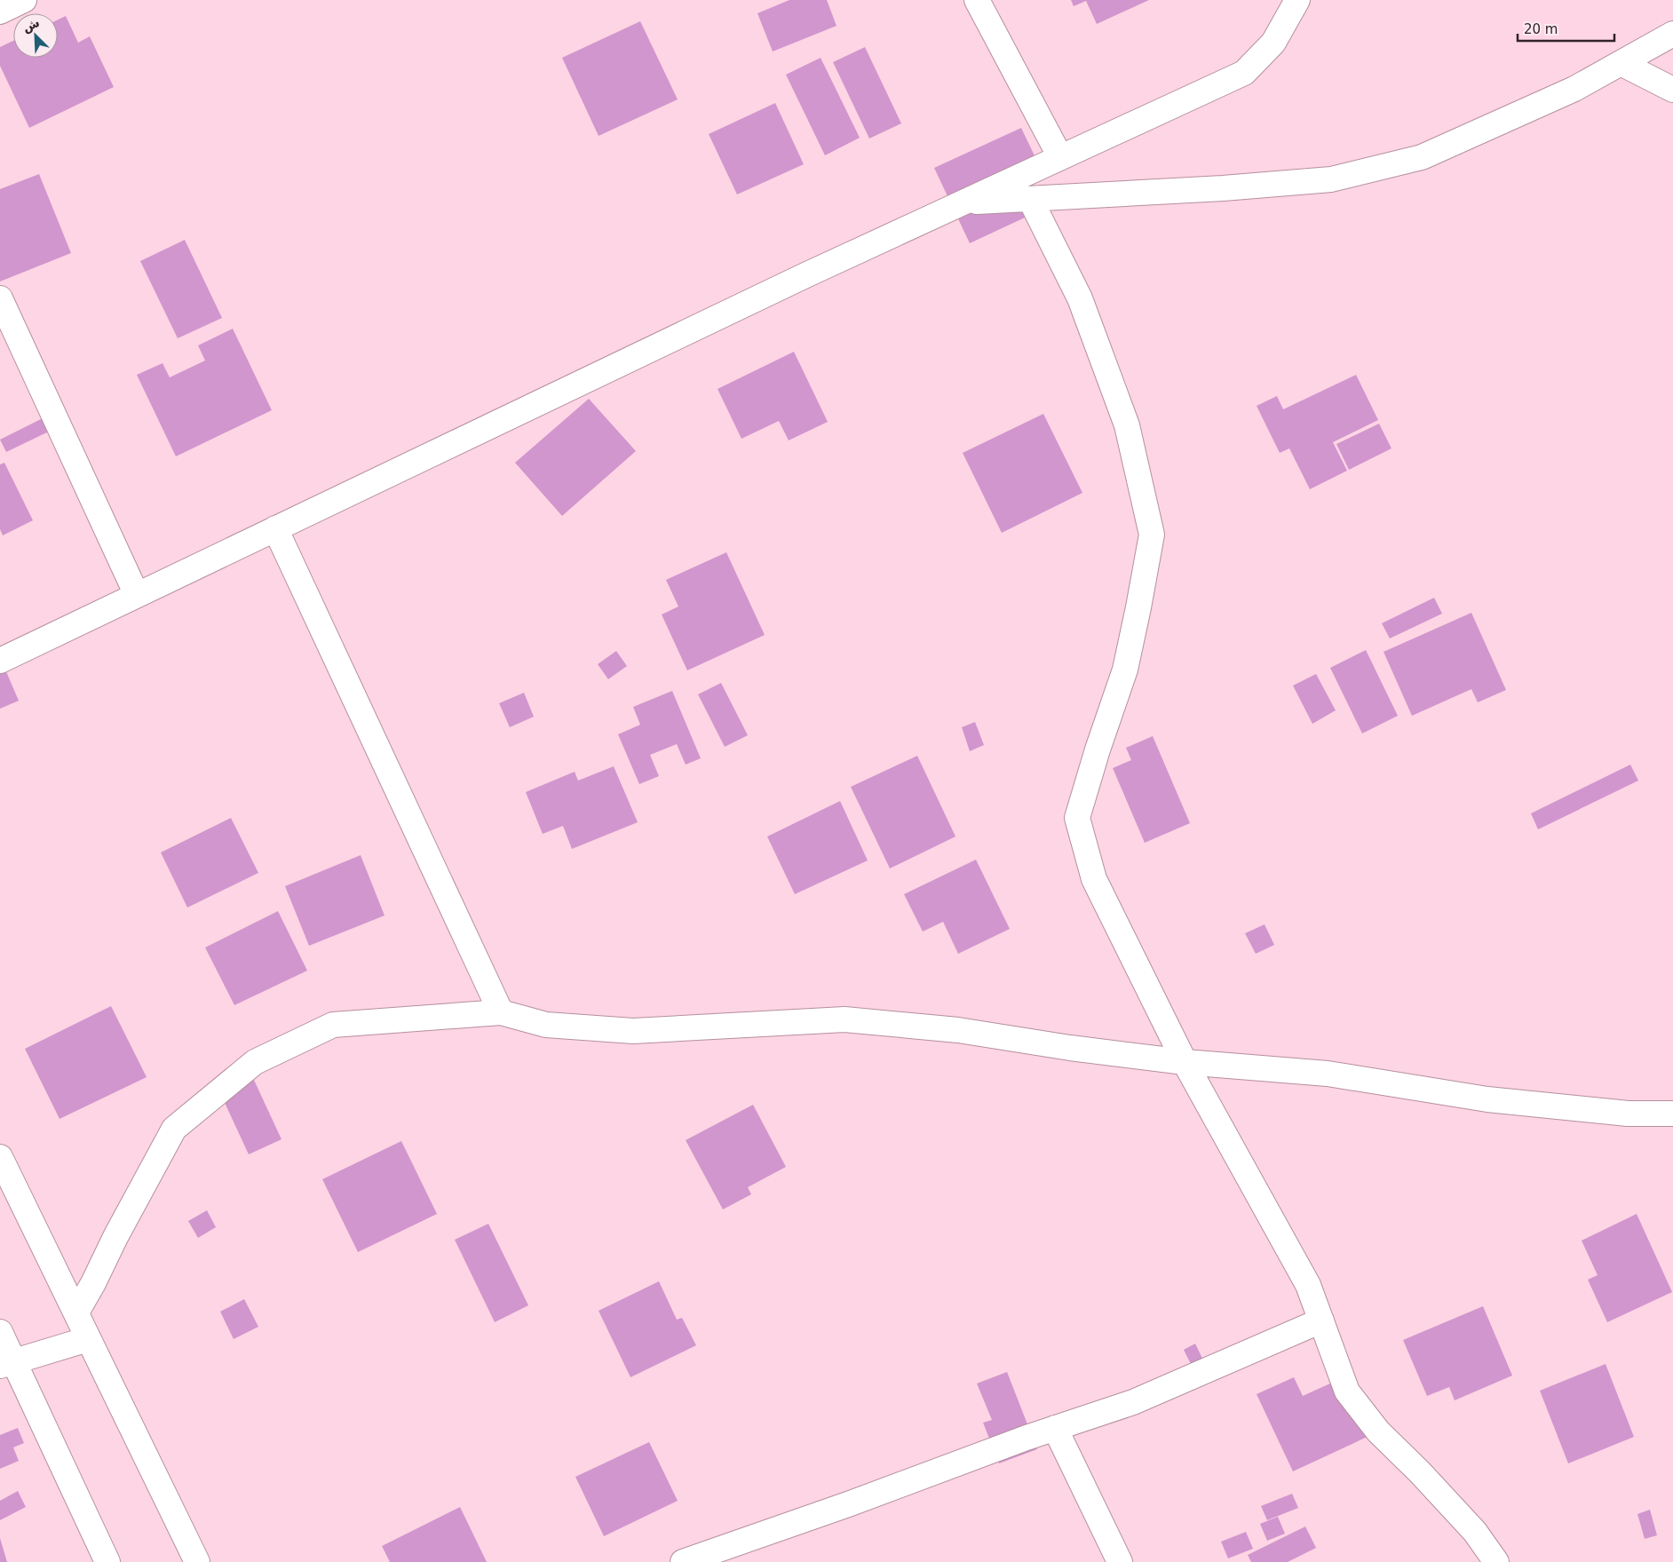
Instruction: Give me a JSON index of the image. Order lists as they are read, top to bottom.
{
  "scale_bar": "20 m",
  "north": "top left"
}
